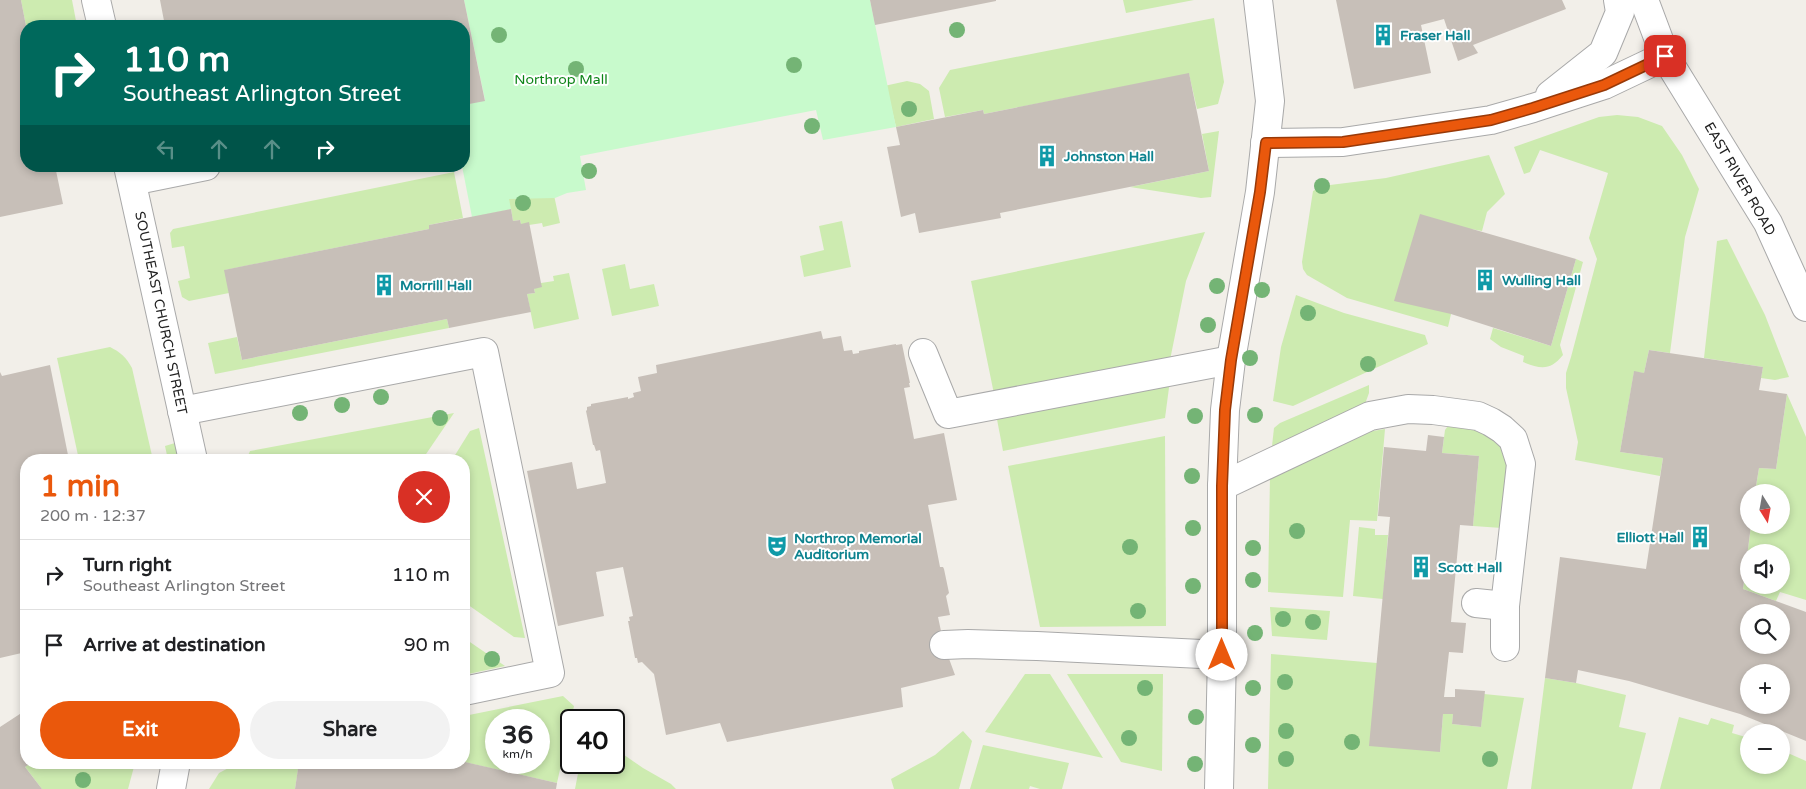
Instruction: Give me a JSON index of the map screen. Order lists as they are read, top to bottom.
{
  "streets": {
    "street": ["EAST RIVER ROAD", "SOUTHEAST CHURCH STREET"]
  },
  "parks": ["Northrop Mall"],
  "places": {
    "building": [
      "Fraser Hall",
      "Johnston Hall",
      "Wulling Hall",
      "Morrill Hall",
      "Elliott Hall",
      "Scott Hall"
    ],
    "theatre": ["Northrop Memorial Auditorium"]
  },
  "north": "bottom",
  "page": {
    "turn": ["110 m", "Southeast Arlington Street"],
    "heading": ["1 min", "200 m · 12:37"],
    "map_buttons": ["+", "−"],
    "list": [
      {
        "name": "Turn right",
        "note": "Southeast Arlington Street",
        "value": "110 m"
      },
      {
        "name": "Arrive at destination",
        "value": "90 m"
      }
    ],
    "buttons": ["Exit", "Share"],
    "speed": "36 km/h",
    "limit": "40"
  }
}
